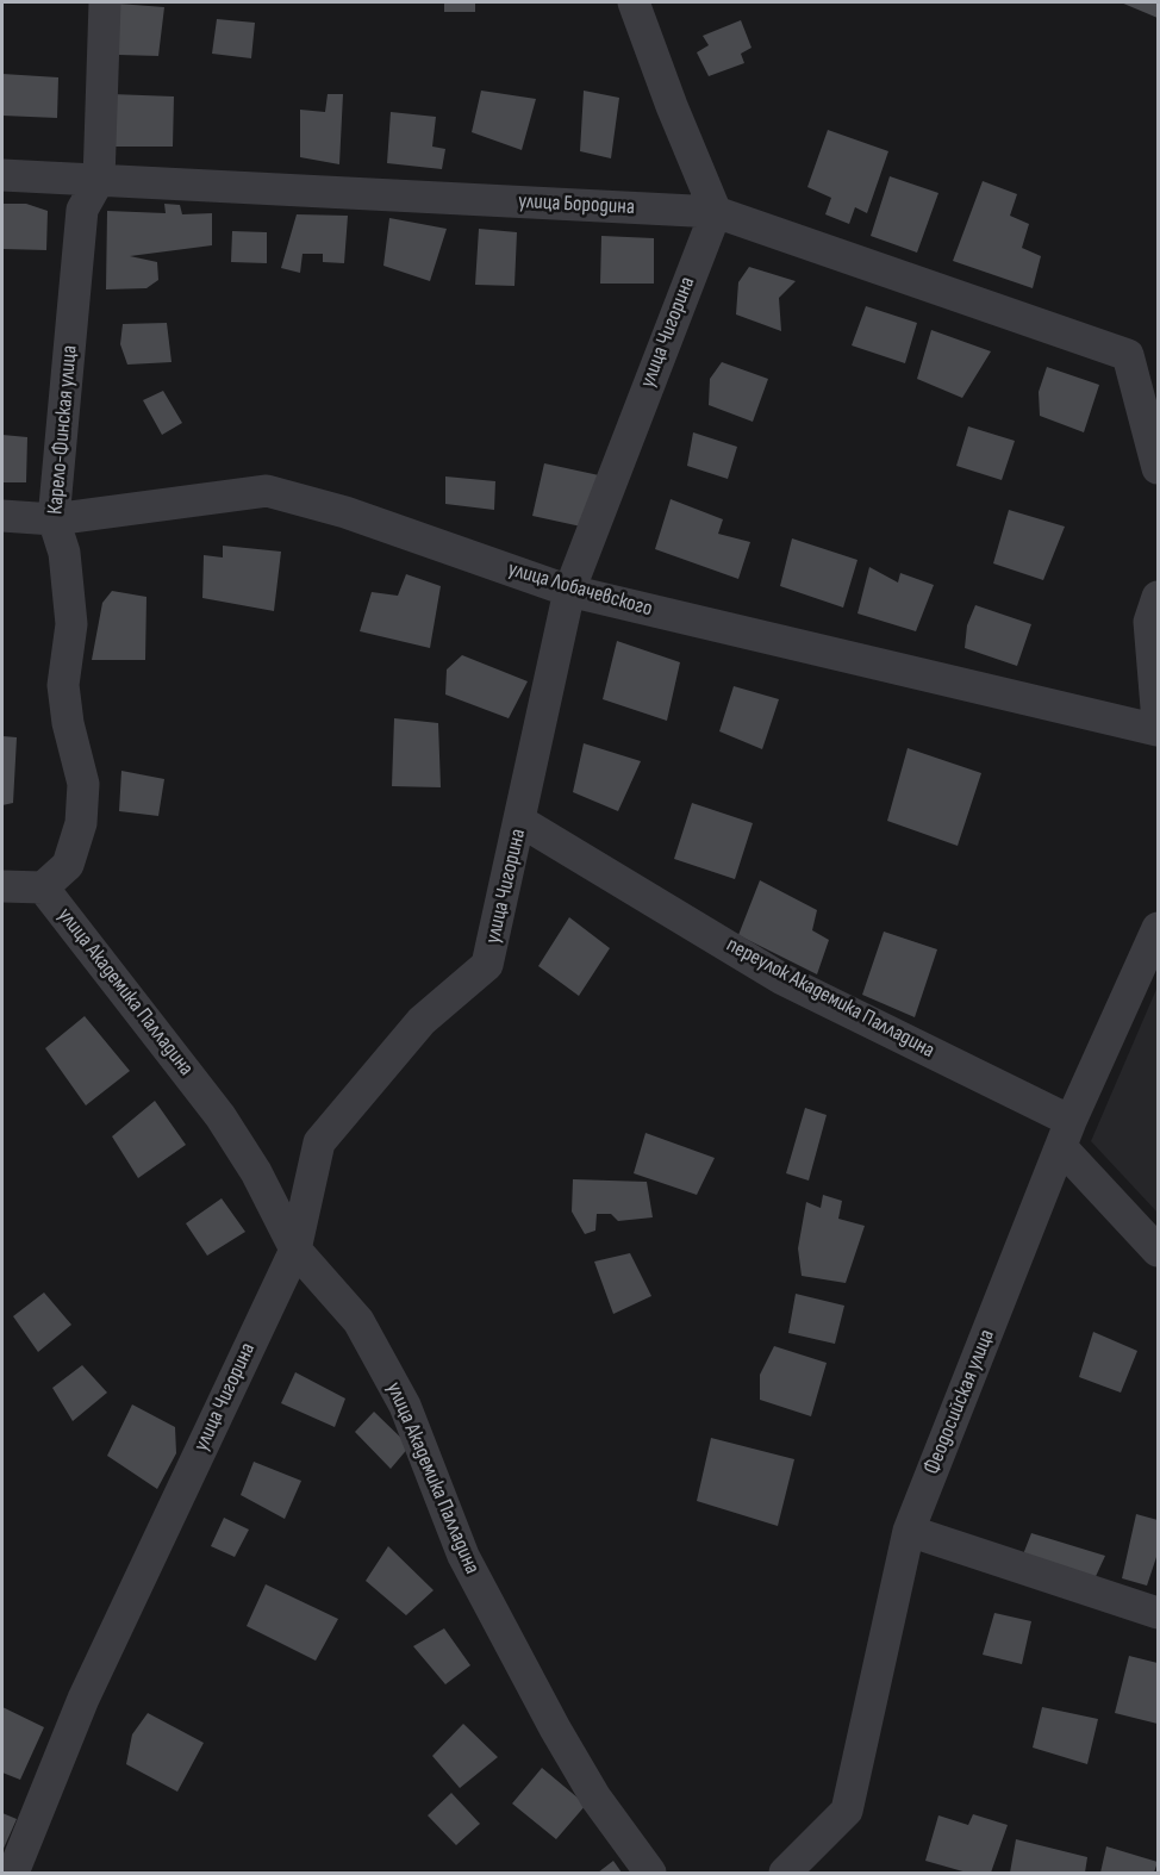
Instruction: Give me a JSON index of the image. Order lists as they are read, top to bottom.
{
  "streets": {
    "street": [
      "улица Бородина",
      "улица Чигорина",
      "Карело-Финская улица",
      "улица Лобачевского",
      "улица Академика Палладина",
      "переулок Академика Палладина",
      "Феодосийская улица"
    ]
  },
  "crossings": [
    ["улица Бородина", "улица Чигорина"],
    ["улица Бородина", "Карело-Финская улица"],
    ["улица Чигорина", "улица Лобачевского"],
    ["улица Чигорина", "улица Академика Палладина"],
    ["улица Чигорина", "переулок Академика Палладина"],
    ["Карело-Финская улица", "улица Лобачевского"],
    ["Карело-Финская улица", "улица Академика Палладина"],
    ["переулок Академика Палладина", "Феодосийская улица"]
  ]
}
